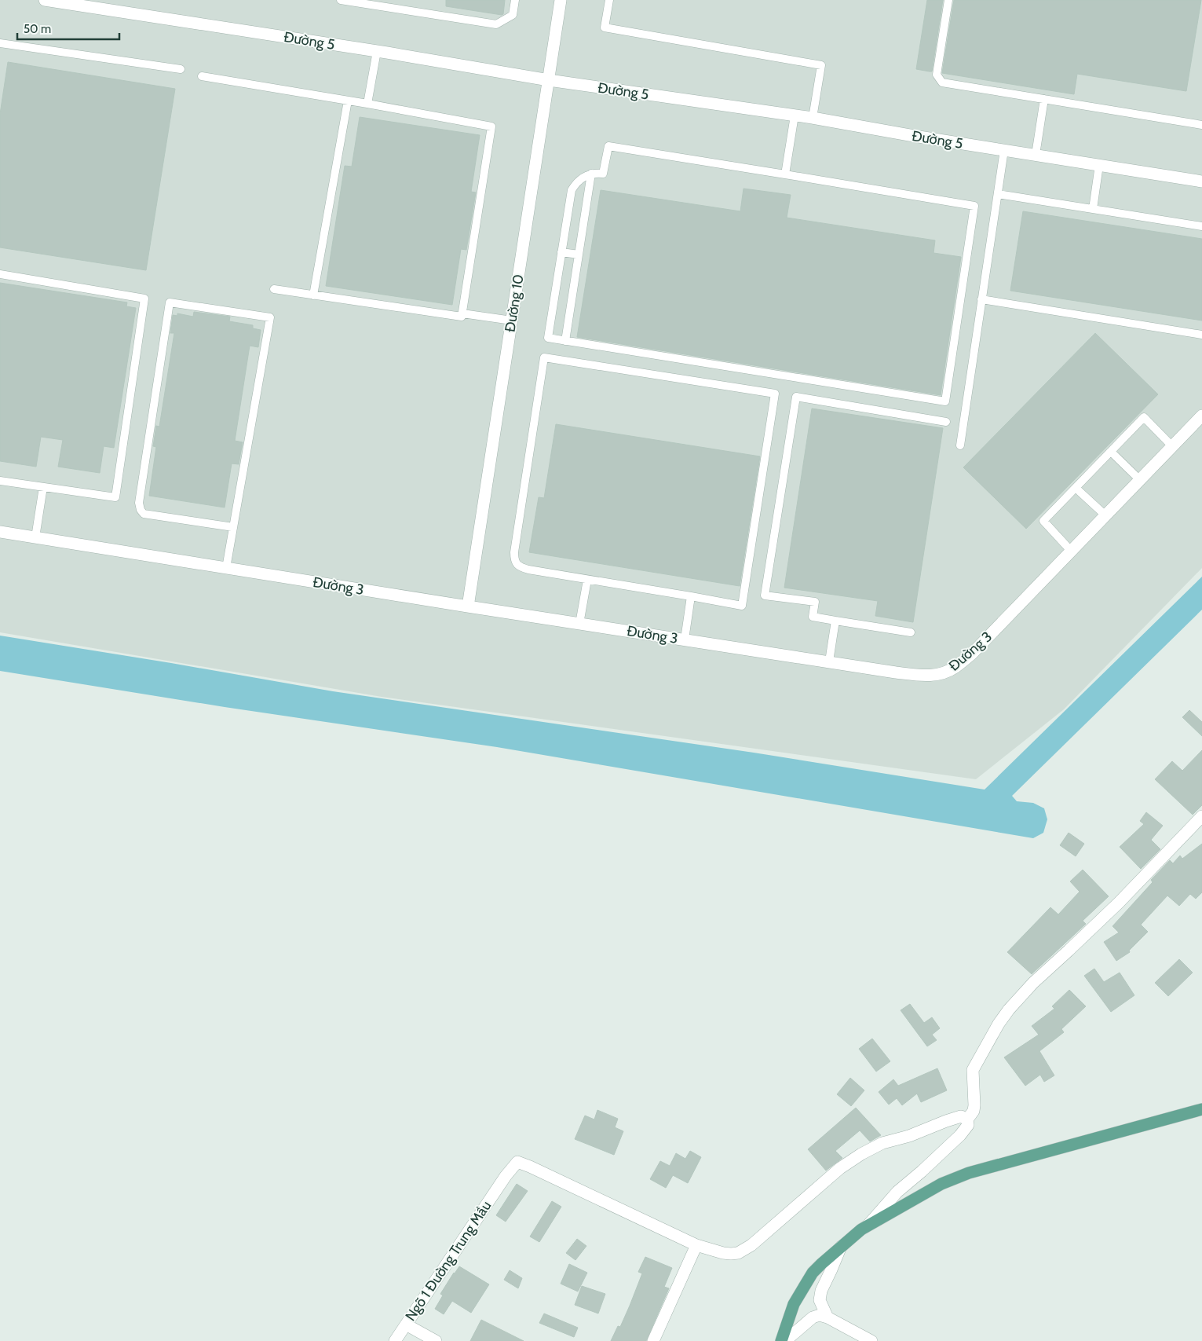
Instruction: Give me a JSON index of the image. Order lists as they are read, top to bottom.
{
  "streets": {
    "street": [
      "Đường 5",
      "Đường 10",
      "Đường 3",
      "Ngõ 1 Đường Trung Mầu"
    ]
  },
  "crossings": [
    ["Đường 5", "Đường 10"],
    ["Đường 10", "Đường 3"]
  ],
  "scale_bar": "50 m"
}
